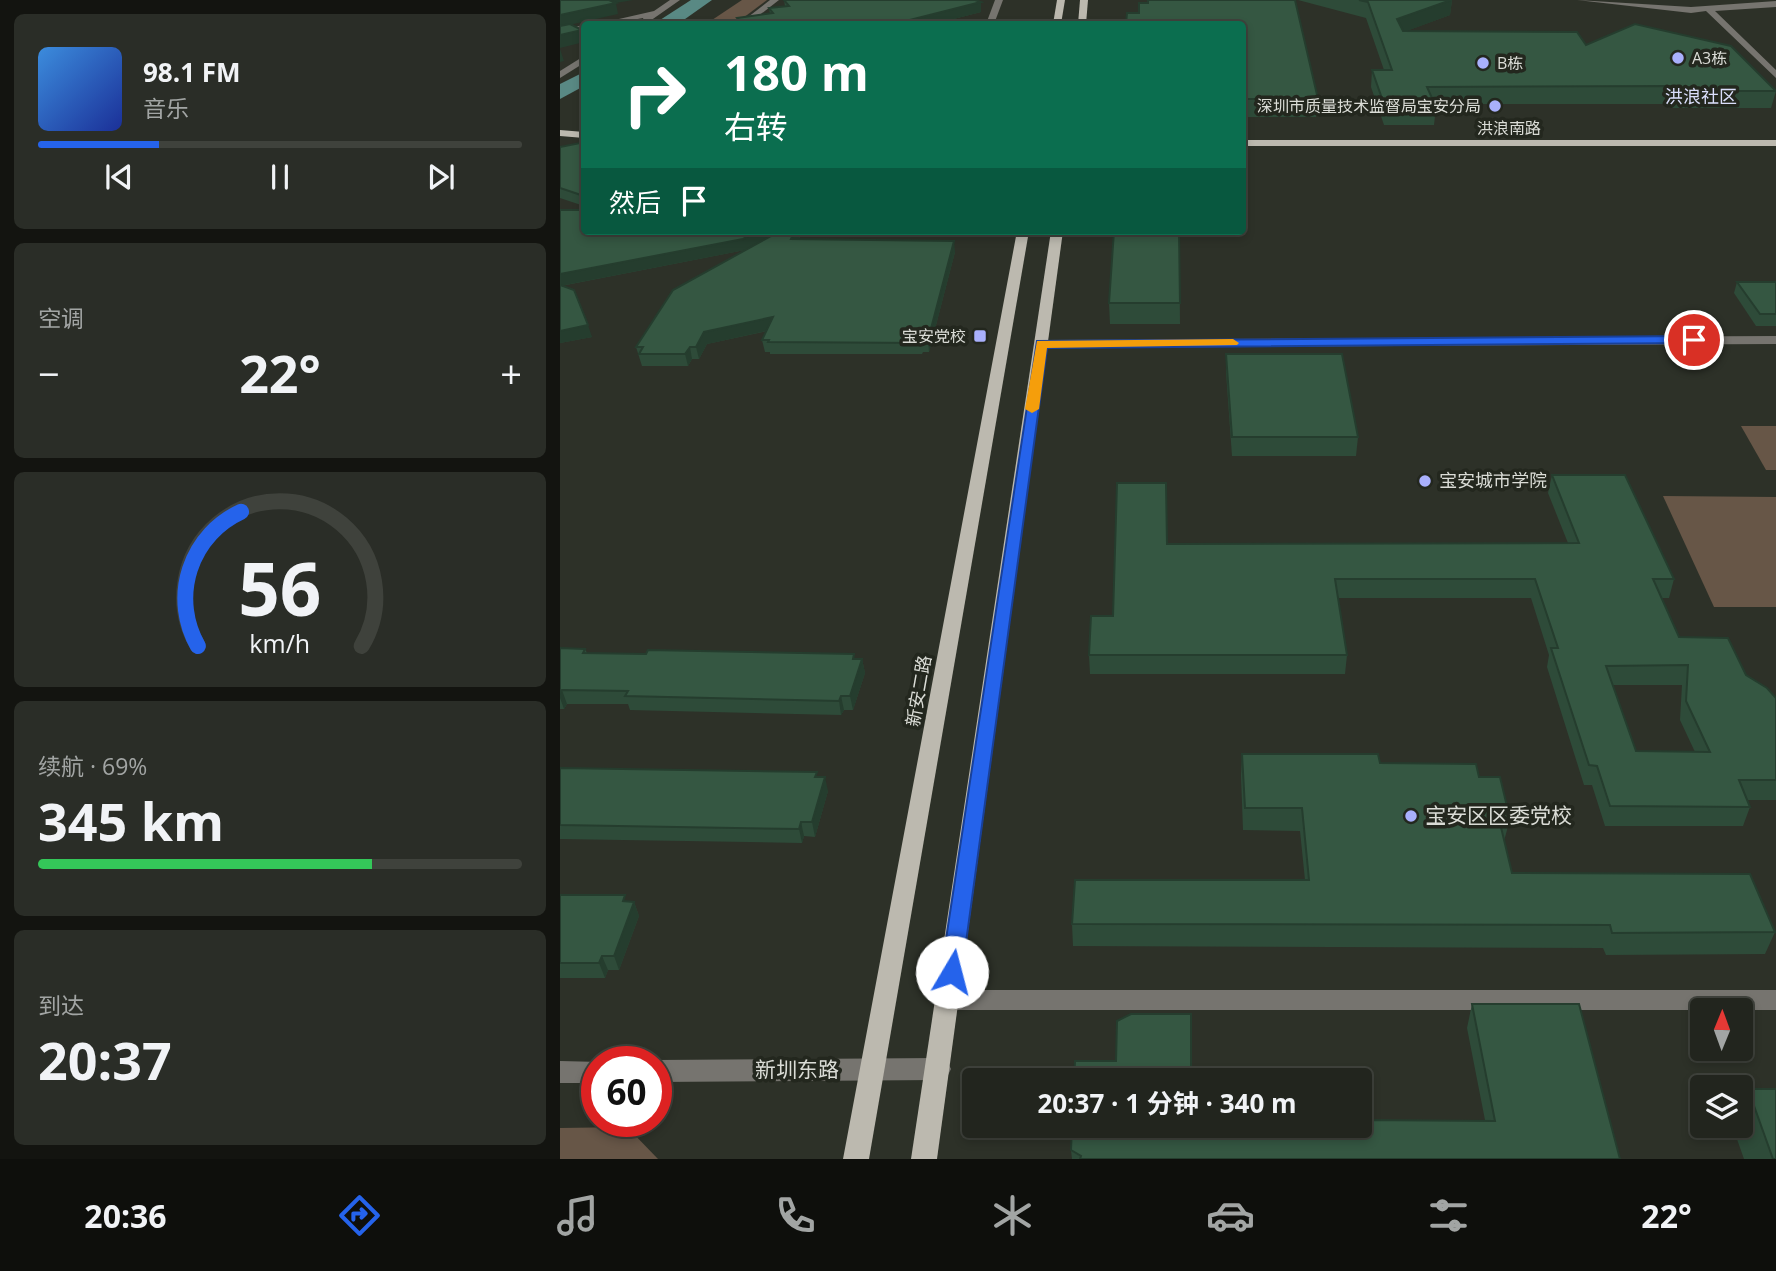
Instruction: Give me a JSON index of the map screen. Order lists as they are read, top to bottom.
{
  "streets": {
    "main road": ["洪浪南路", "新安二路"],
    "street": ["新圳东路"]
  },
  "crossings": [
    ["新安二路", "新圳东路"]
  ],
  "districts": ["洪浪社区"],
  "places": {
    "other": [
      "A3栋",
      "B栋",
      "深圳市质量技术监督局宝安分局",
      "宝安城市学院",
      "宝安区区委党校"
    ],
    "transit": ["宝安党校"]
  },
  "north": "top",
  "page": {
    "turn": ["180 m", "右转"],
    "song": ["98.1 FM", "音乐"],
    "then": "然后",
    "tile": [
      "空调",
      ["续航 · 69%", "345 km"],
      ["到达", "20:37"]
    ],
    "heat": ["−", "22°", "+"],
    "limit": "60",
    "trip": "20:37 · 1 分钟 · 340 m",
    "tabs": ["20:36", "22°"],
    "gauge": ["56", "km/h"]
  }
}
